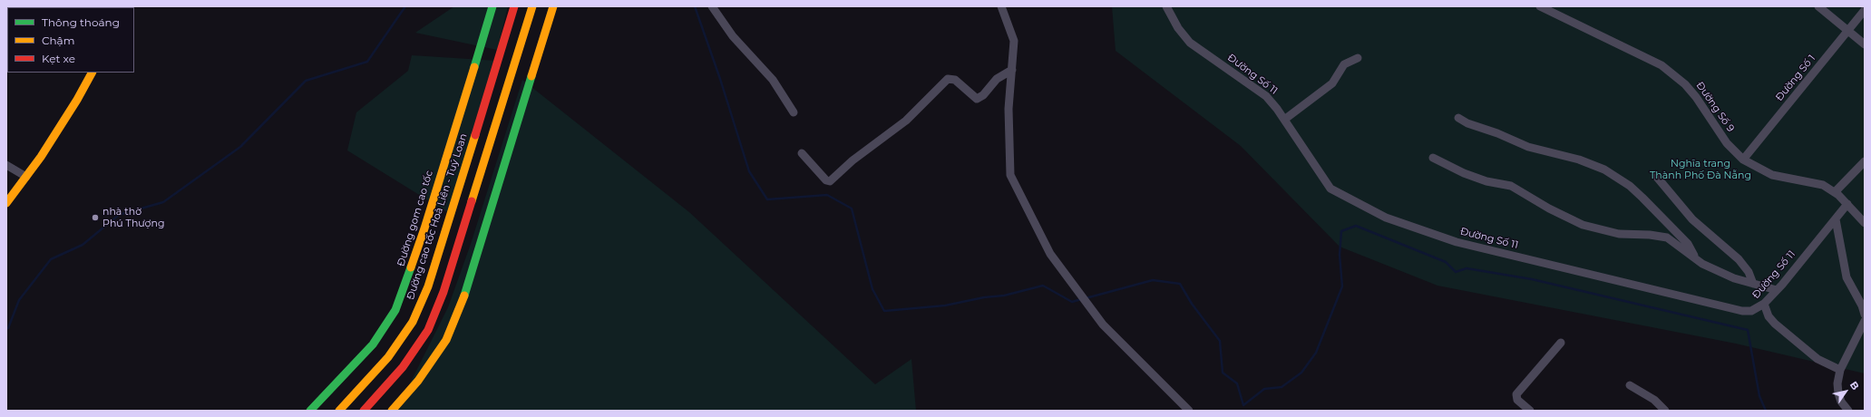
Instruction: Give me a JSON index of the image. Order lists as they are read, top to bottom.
{
  "streets": {
    "main road": ["Đường cao tốc Hoà Liên - Tuý Loan", "Đường gom cao tốc"],
    "street": ["Đường Số 11", "Đường Số 1", "Đường Số 9"]
  },
  "crossings": [
    ["Đường Số 11", "Đường Số 9"],
    ["Đường Số 1", "Đường Số 9"]
  ],
  "parks": ["Nghĩa trang Thành Phố Đà Nẵng"],
  "places": ["nhà thờ Phú Thượng"],
  "legend": ["Thông thoáng", "Chậm", "Kẹt xe"],
  "north": "top right"
}
